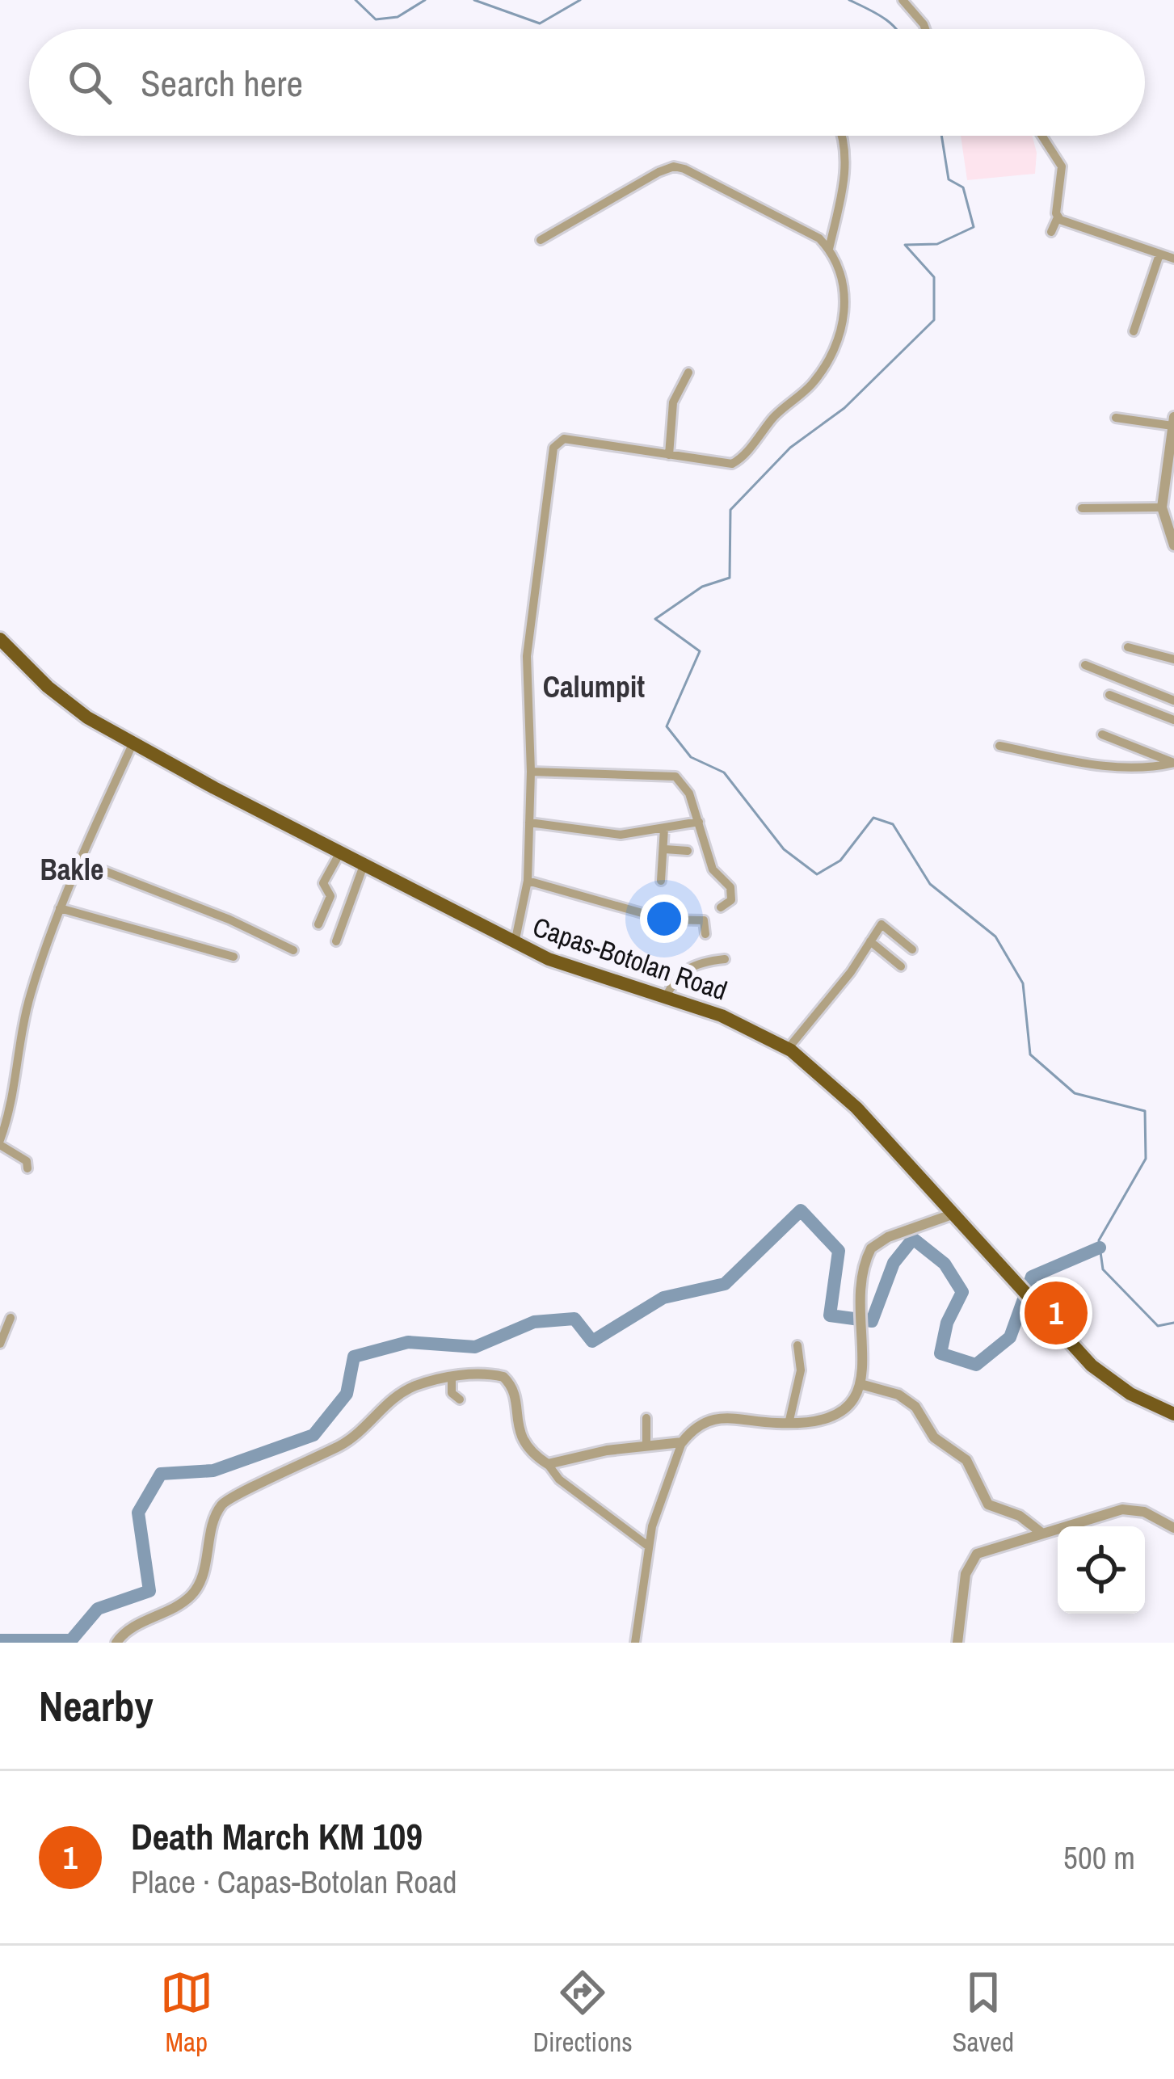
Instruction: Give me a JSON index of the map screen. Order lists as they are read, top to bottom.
{
  "streets": {
    "main road": ["Capas-Botolan Road"]
  },
  "districts": ["Calumpit", "Bakle"],
  "page": {
    "search": "Search here",
    "pins": "1",
    "heading": "Nearby",
    "list": [
      {
        "mark": "1",
        "name": "Death March KM 109",
        "note": "Place · Capas-Botolan Road",
        "value": "500 m"
      }
    ],
    "nav": ["Map", "Directions", "Saved"]
  }
}
